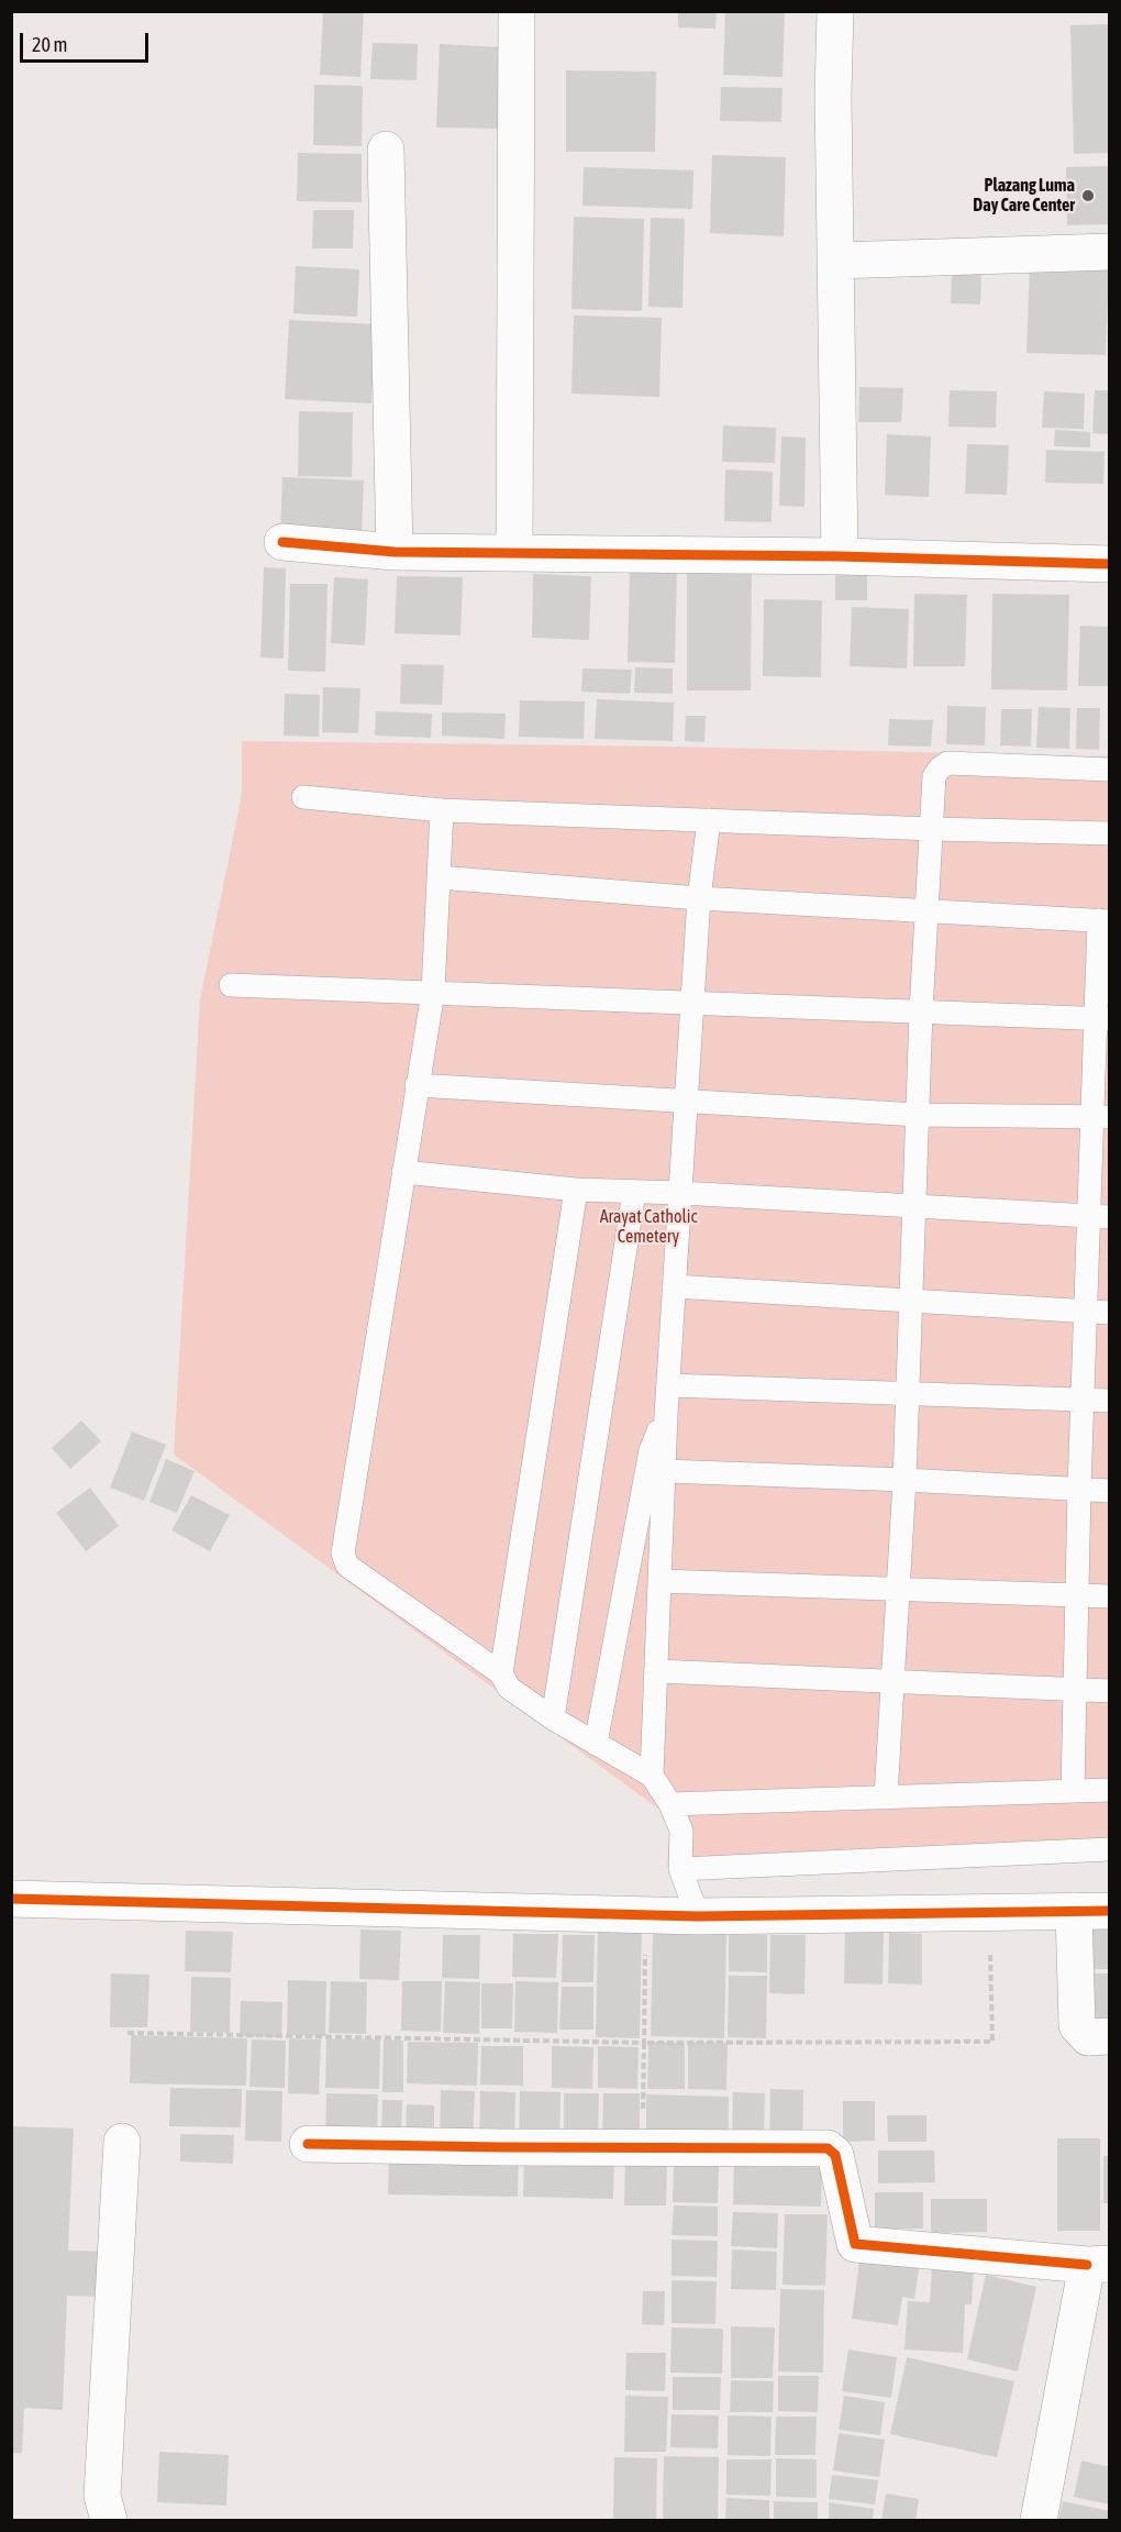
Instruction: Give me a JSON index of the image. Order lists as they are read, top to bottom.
{
  "parks": ["Arayat Catholic Cemetery"],
  "places": ["Plazang Luma Day Care Center"],
  "scale_bar": "20 m"
}
